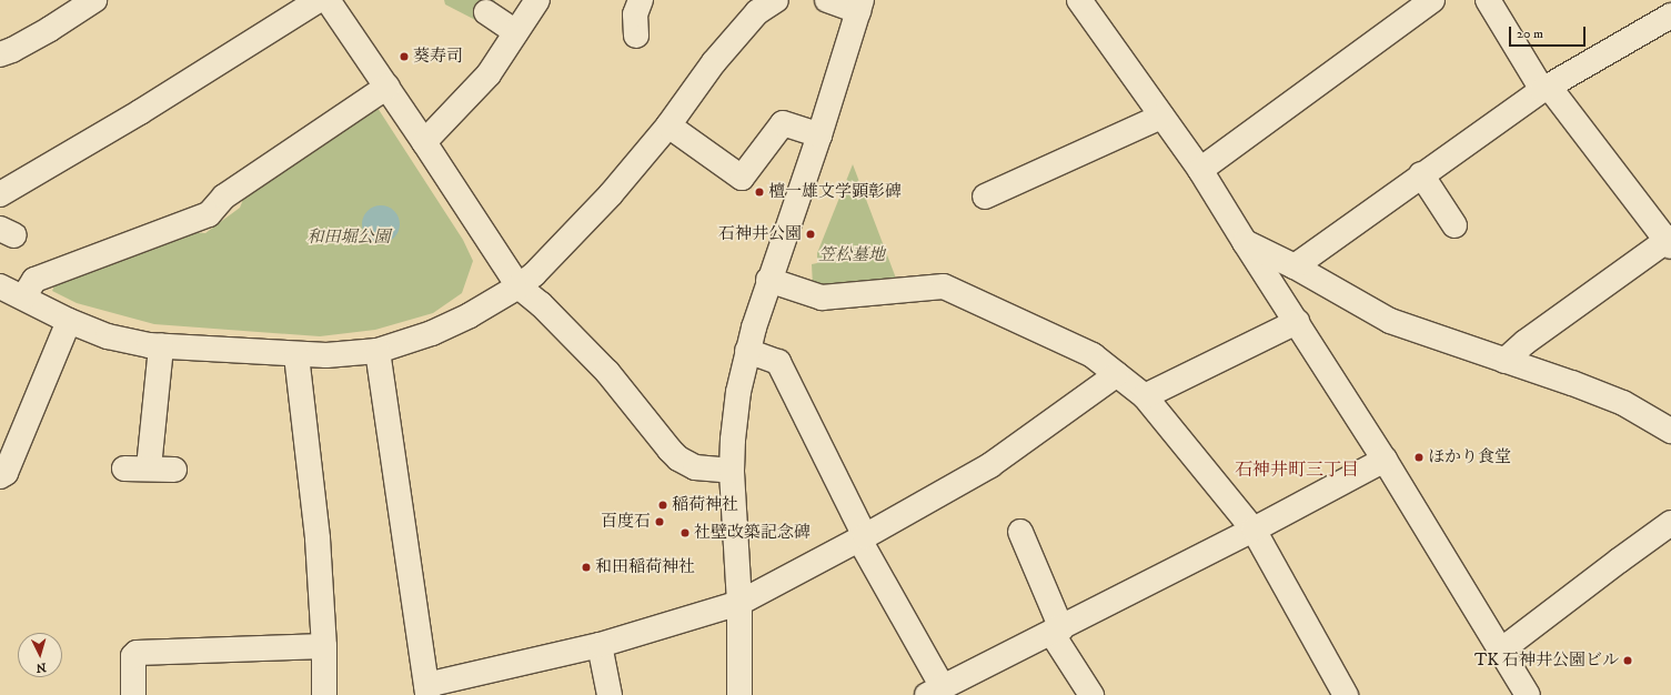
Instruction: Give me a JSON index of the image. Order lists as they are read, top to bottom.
{
  "districts": ["石神井町三丁目"],
  "parks": ["和田堀公園", "笠松墓地"],
  "places": [
    "葵寿司",
    "檀一雄文学顕彰碑",
    "石神井公園",
    "ほかり食堂",
    "稲荷神社",
    "百度石",
    "社壁改築記念碑",
    "和田稲荷神社",
    "TK 石神井公園ビル"
  ],
  "scale_bar": "20 m",
  "north": "bottom"
}
